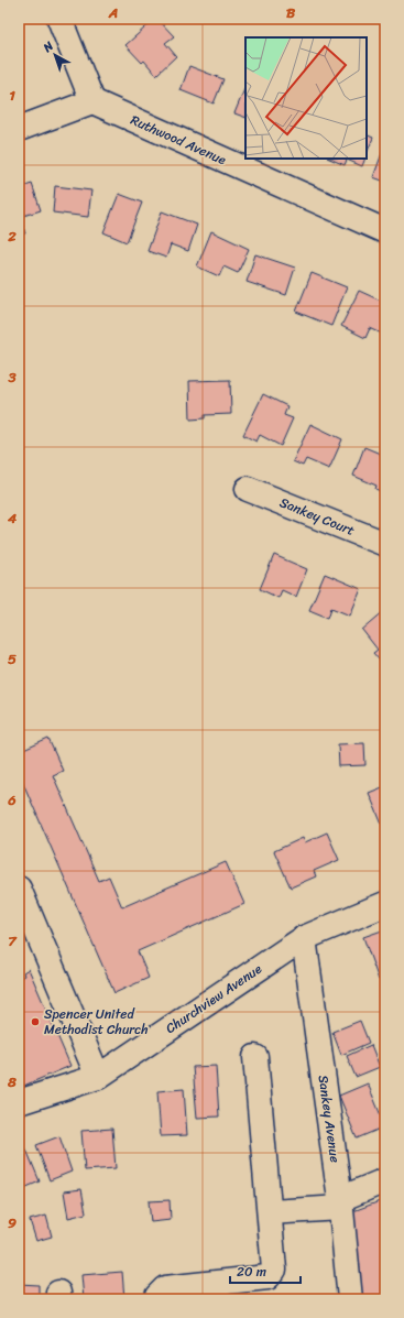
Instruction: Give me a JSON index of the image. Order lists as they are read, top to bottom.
{
  "streets": {
    "street": [
      "Ruthwood Avenue",
      "Sankey Court",
      "Churchview Avenue",
      "Sankey Avenue"
    ]
  },
  "crossings": [
    ["Churchview Avenue", "Sankey Avenue"]
  ],
  "places": ["Spencer United Methodist Church"],
  "scale_bar": "20 m",
  "north": "top left",
  "grid": {
    "columns": ["A", "B"],
    "rows": [
      "1",
      "2",
      "3",
      "4",
      "5",
      "6",
      "7",
      "8",
      "9"
    ]
  }
}
